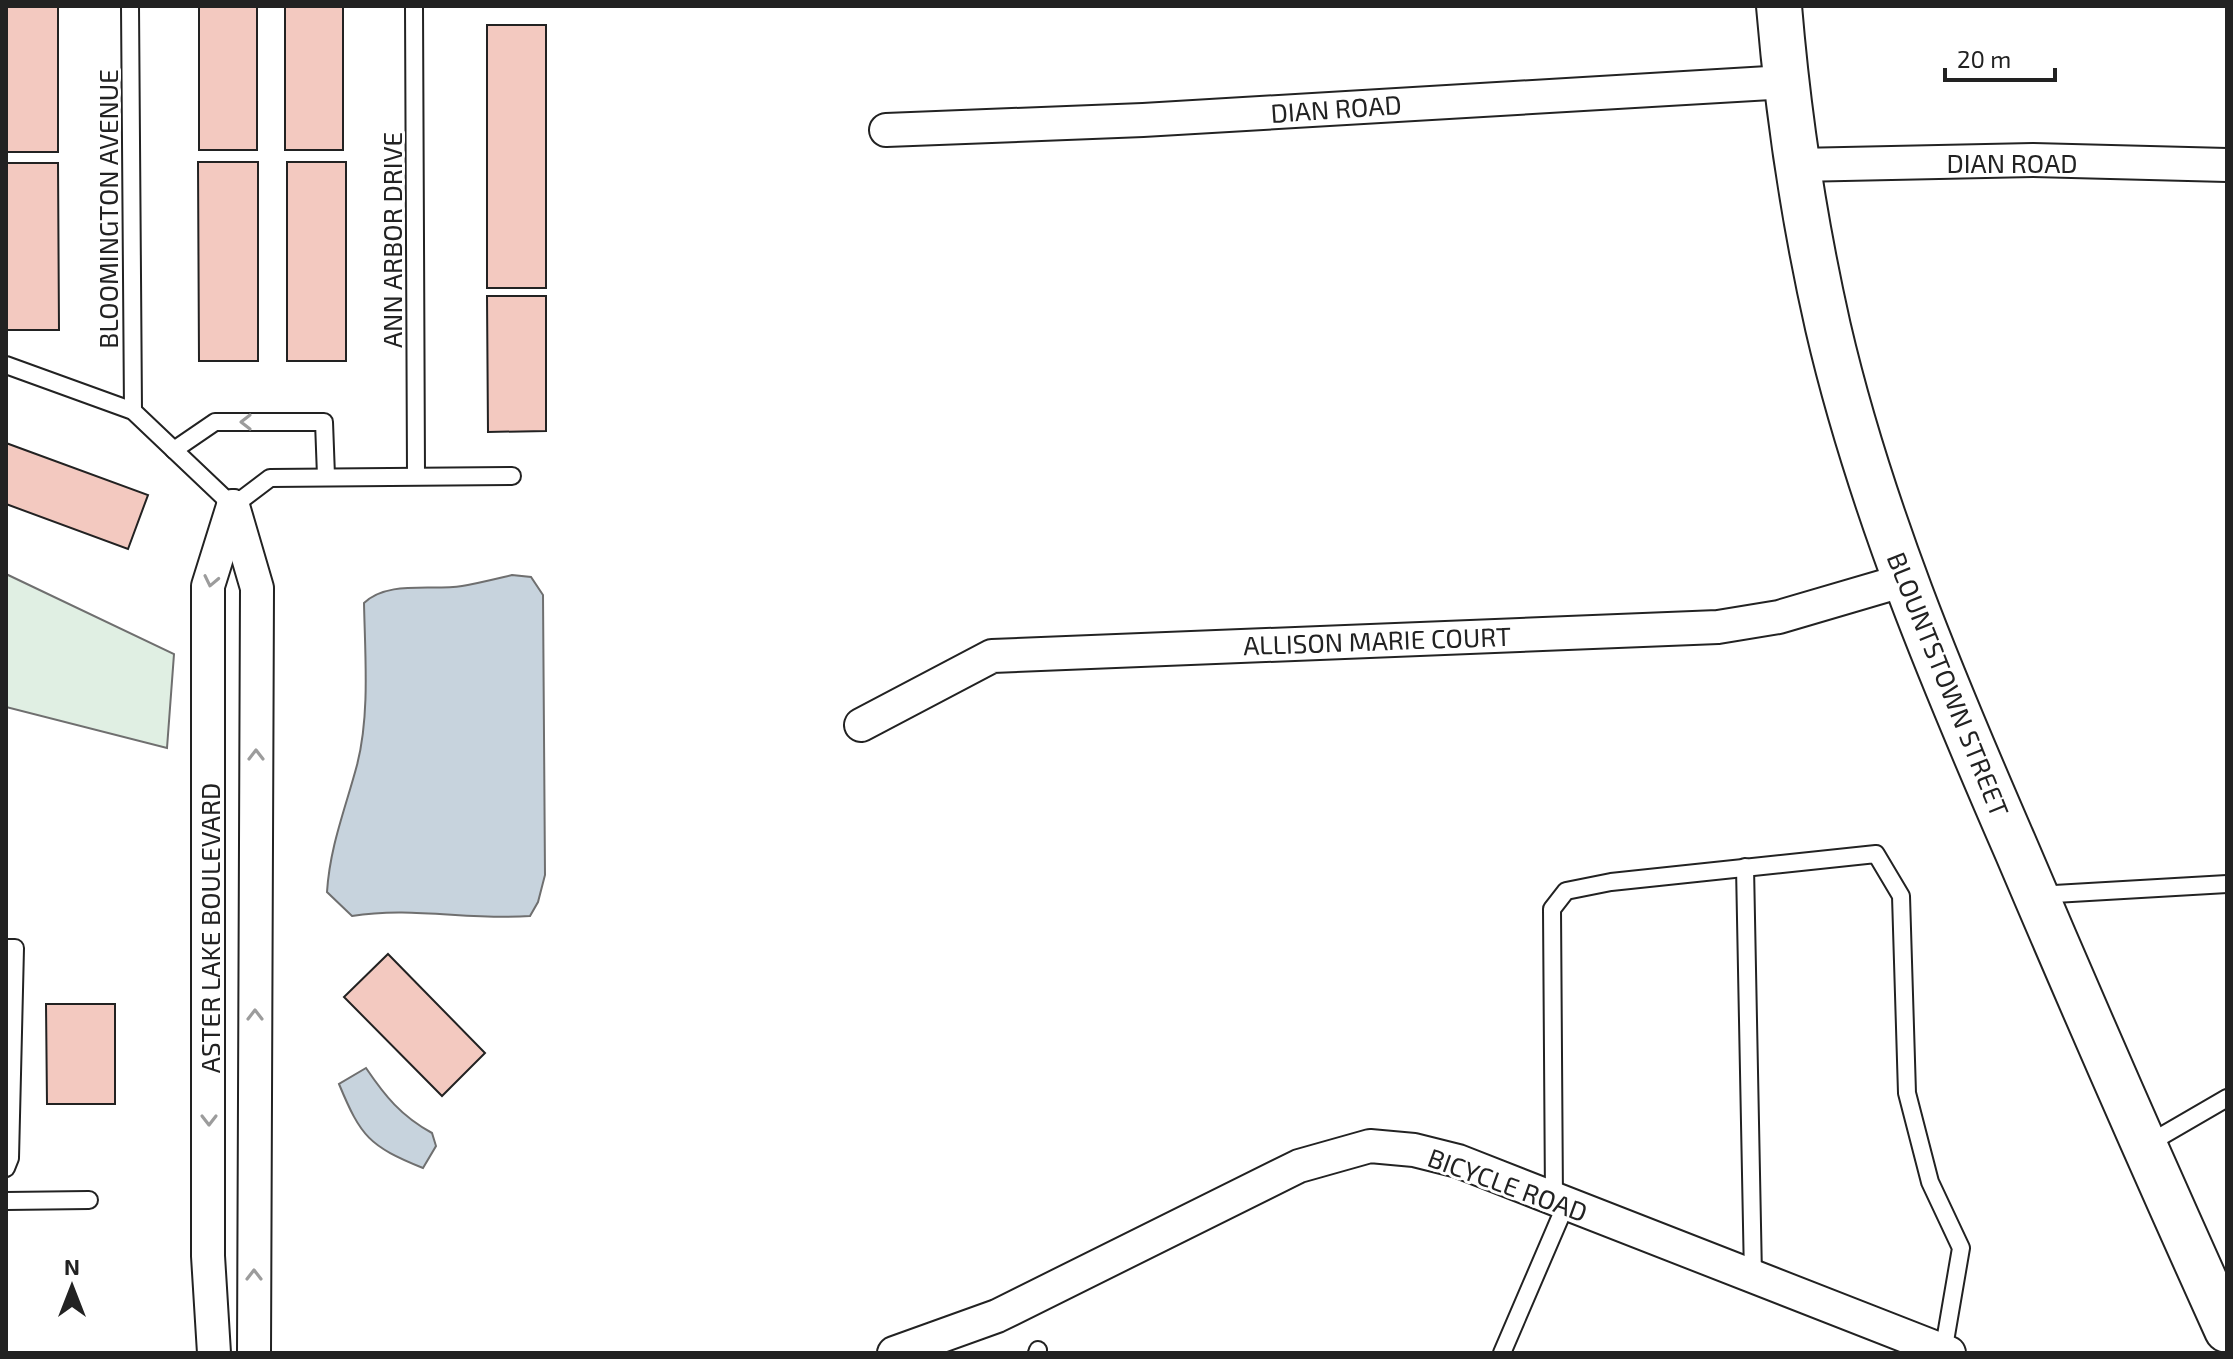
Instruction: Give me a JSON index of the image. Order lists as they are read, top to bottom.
{
  "streets": {
    "main road": ["BLOUNTSTOWN STREET"],
    "street": [
      "DIAN ROAD",
      "ALLISON MARIE COURT",
      "ASTER LAKE BOULEVARD",
      "BICYCLE ROAD"
    ],
    "lane": ["BLOOMINGTON AVENUE", "ANN ARBOR DRIVE"]
  },
  "crossings": [
    ["DIAN ROAD", "BLOUNTSTOWN STREET"],
    ["ALLISON MARIE COURT", "BLOUNTSTOWN STREET"]
  ],
  "scale_bar": "20 m",
  "north": "top"
}
